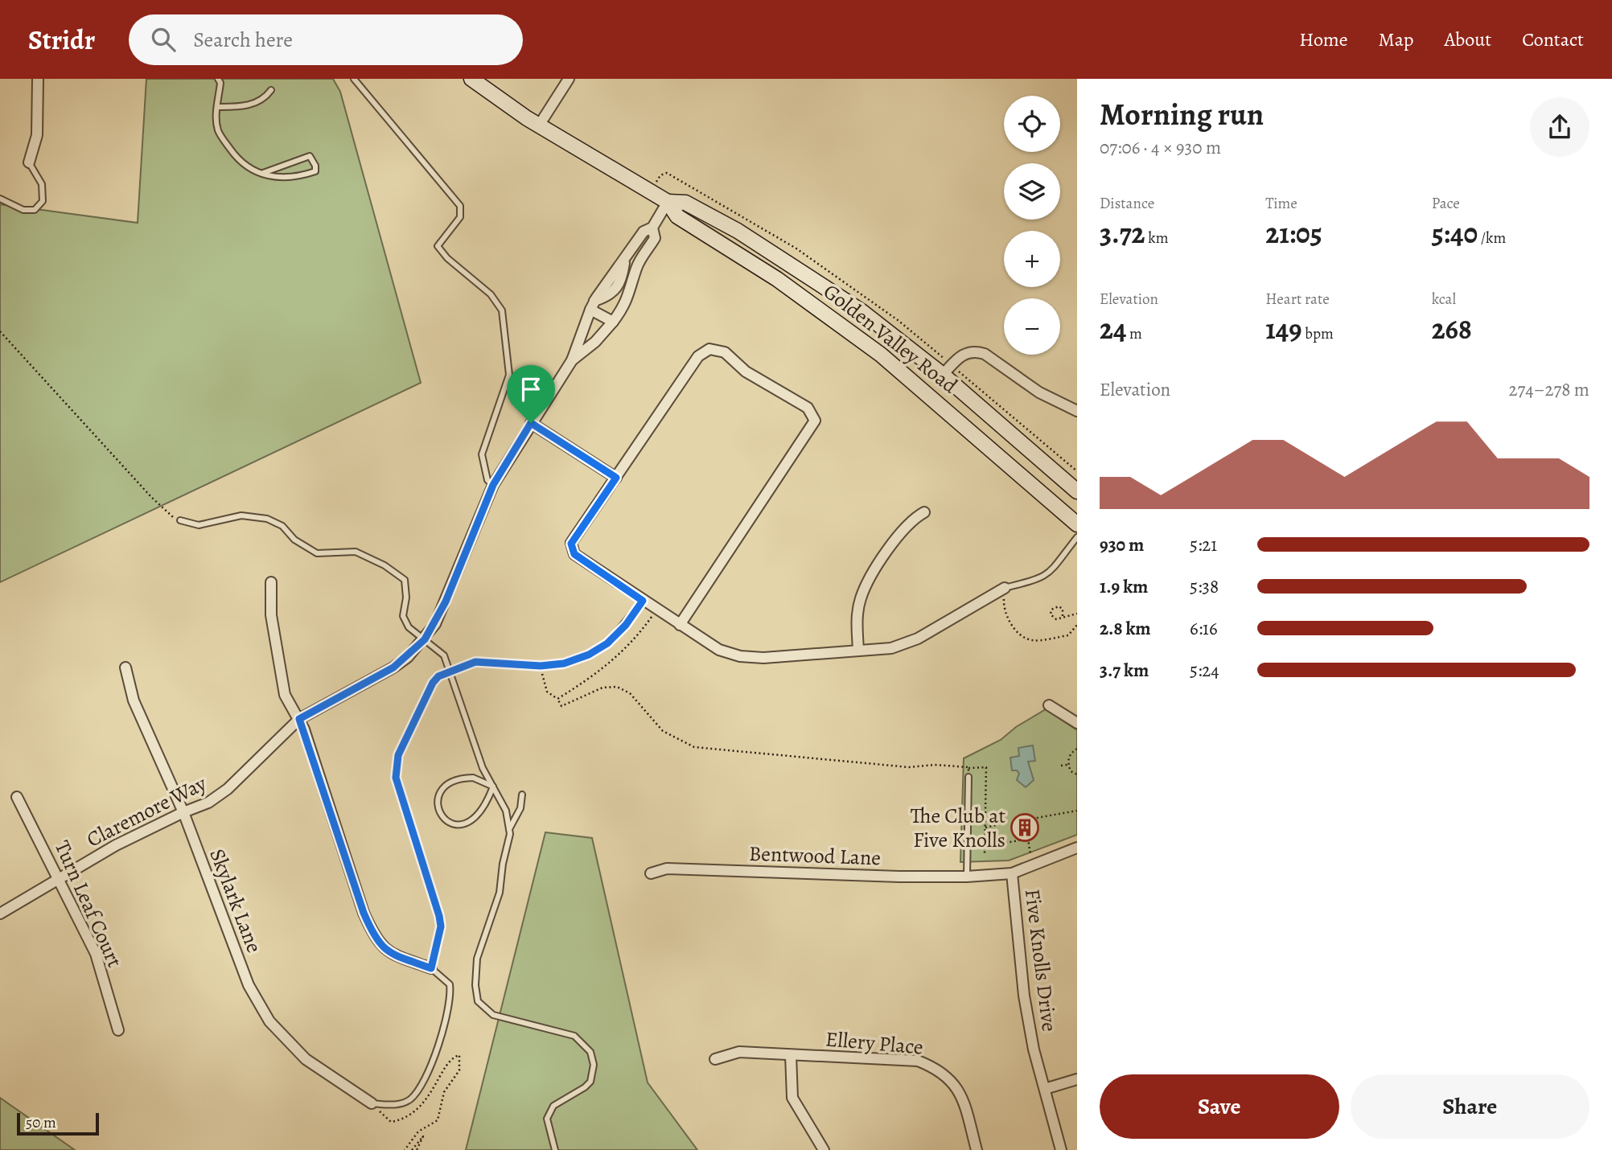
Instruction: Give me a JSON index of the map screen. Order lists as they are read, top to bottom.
{
  "streets": {
    "main road": ["Golden Valley Road"],
    "street": [
      "Claremore Way",
      "Bentwood Lane",
      "Skylark Lane",
      "Turn Leaf Court",
      "Five Knolls Drive",
      "Ellery Place"
    ]
  },
  "crossings": [
    ["Golden Valley Road", "Claremore Way"],
    ["Claremore Way", "Skylark Lane"],
    ["Claremore Way", "Turn Leaf Court"],
    ["Bentwood Lane", "Five Knolls Drive"]
  ],
  "places": {
    "building": ["The Club at Five Knolls"]
  },
  "scale_bar": "50 m",
  "page": {
    "header": "Stridr",
    "search": "Search here",
    "nav": [
      "Home",
      "Map",
      "About",
      "Contact"
    ],
    "heading": ["Morning run", "07:06 · 4 × 930 m"],
    "map_buttons": ["+", "−"],
    "stats": [
      ["Distance", "3.72 km"],
      ["Time", "21:05"],
      ["Pace", "5:40 /km"],
      ["Elevation", "24 m"],
      ["Heart rate", "149 bpm"],
      ["kcal", "268"]
    ],
    "chart": ["Elevation", "274–278 m"],
    "list": [
      {
        "name": "930 m",
        "note": "5:21"
      },
      {
        "name": "1.9 km",
        "note": "5:38"
      },
      {
        "name": "2.8 km",
        "note": "6:16"
      },
      {
        "name": "3.7 km",
        "note": "5:24"
      }
    ],
    "buttons": ["Save", "Share"],
    "scale": "50 m"
  }
}
